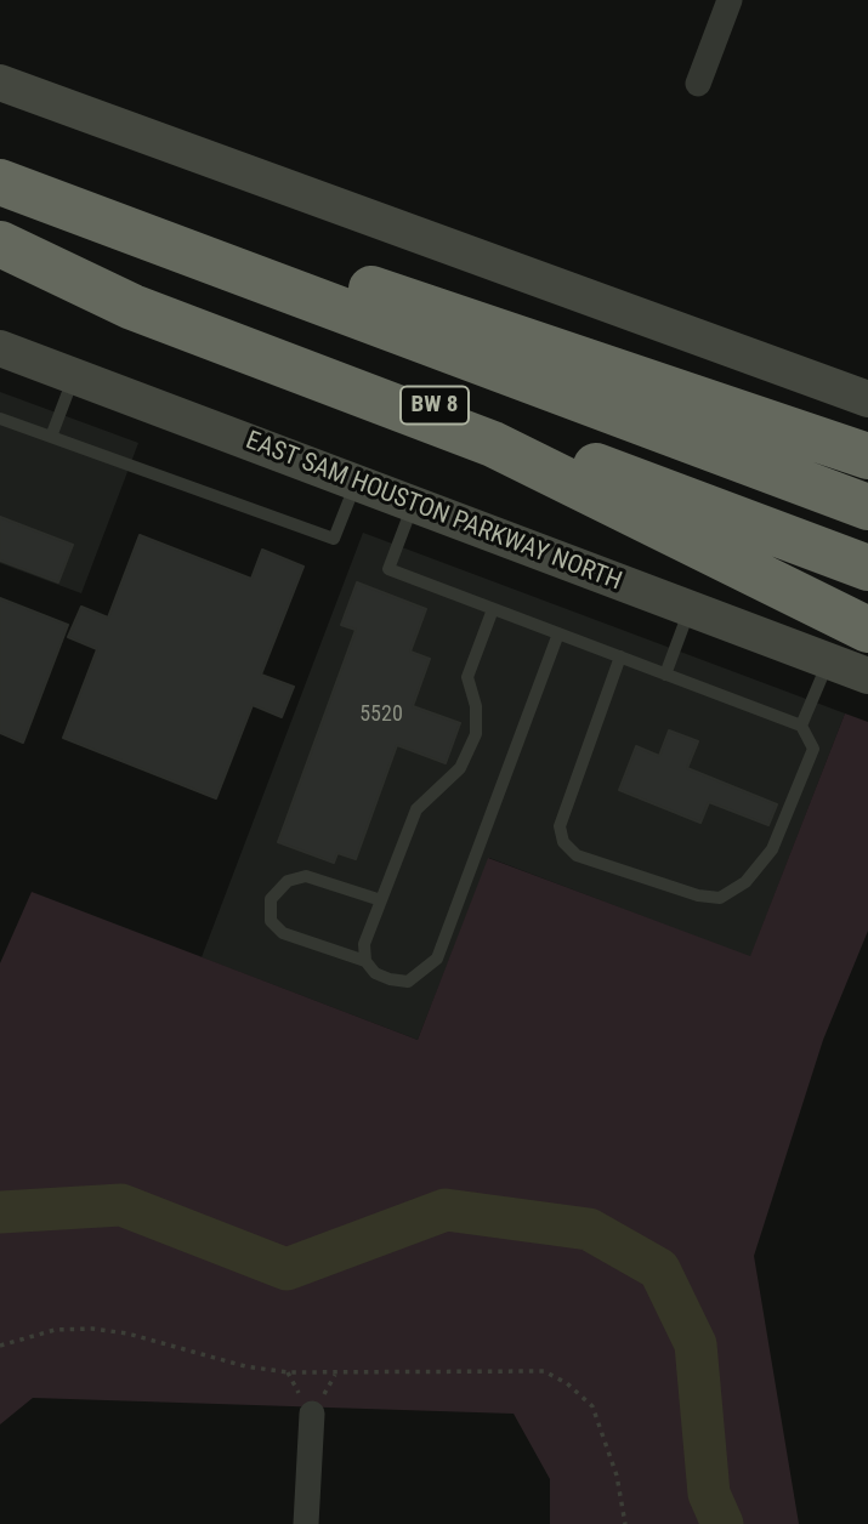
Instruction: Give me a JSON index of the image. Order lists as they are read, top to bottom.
{
  "streets": {
    "highway": ["BW 8"],
    "main road": ["EAST SAM HOUSTON PARKWAY NORTH"]
  },
  "house_numbers": ["5520"]
}
